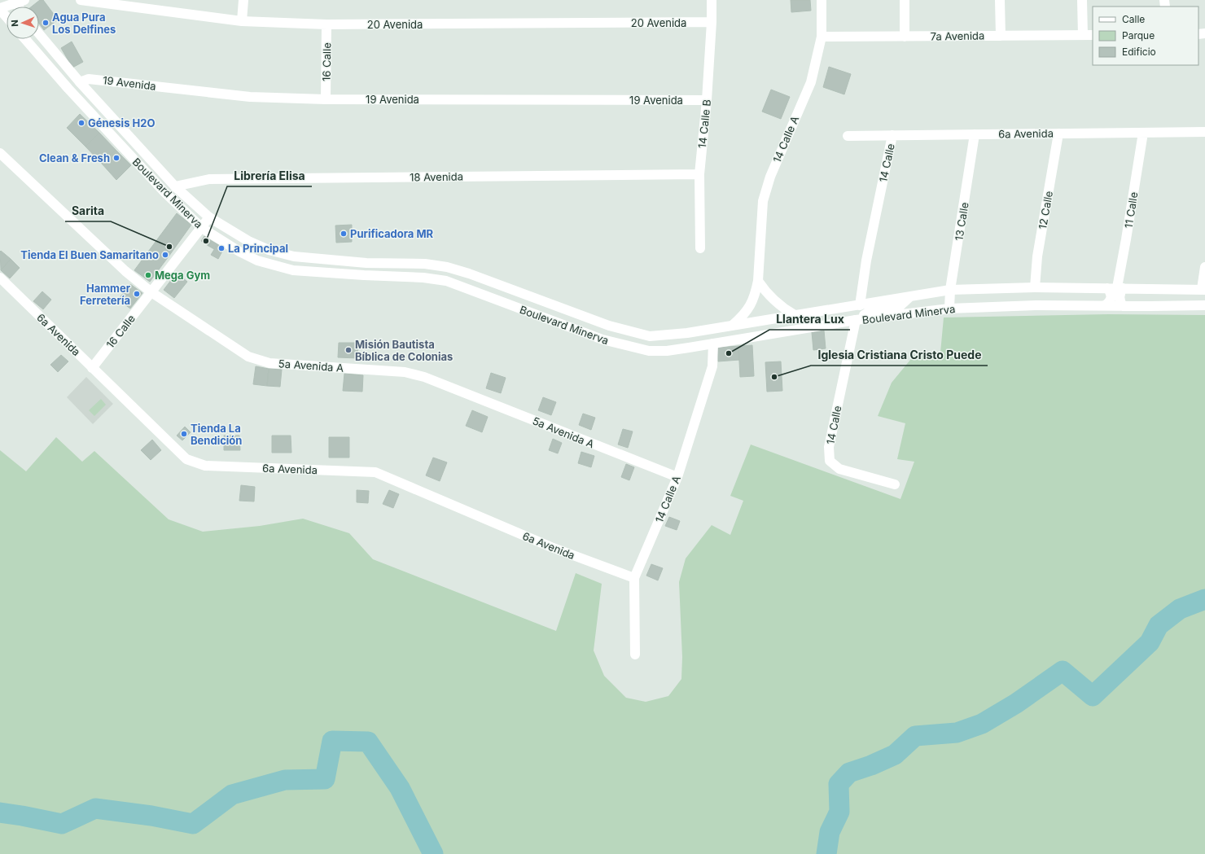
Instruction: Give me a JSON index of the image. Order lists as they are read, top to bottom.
{
  "streets": {
    "street": [
      "20 Avenida",
      "7a Avenida",
      "16 Calle",
      "19 Avenida",
      "14 Calle B",
      "6a Avenida",
      "14 Calle A",
      "14 Calle",
      "18 Avenida",
      "Boulevard Minerva",
      "12 Calle",
      "11 Calle",
      "13 Calle",
      "5a Avenida A"
    ]
  },
  "crossings": [
    ["20 Avenida", "16 Calle"],
    ["20 Avenida", "14 Calle B"],
    ["7a Avenida", "14 Calle A"],
    ["16 Calle", "19 Avenida"],
    ["16 Calle", "6a Avenida"],
    ["16 Calle", "Boulevard Minerva"],
    ["16 Calle", "5a Avenida A"],
    ["19 Avenida", "14 Calle B"],
    ["19 Avenida", "Boulevard Minerva"],
    ["14 Calle B", "18 Avenida"],
    ["6a Avenida", "14 Calle A"],
    ["6a Avenida", "14 Calle"],
    ["6a Avenida", "12 Calle"],
    ["6a Avenida", "11 Calle"],
    ["6a Avenida", "13 Calle"],
    ["14 Calle A", "Boulevard Minerva"],
    ["14 Calle A", "5a Avenida A"],
    ["14 Calle", "Boulevard Minerva"],
    ["18 Avenida", "Boulevard Minerva"],
    ["Boulevard Minerva", "12 Calle"],
    ["Boulevard Minerva", "11 Calle"],
    ["Boulevard Minerva", "13 Calle"]
  ],
  "places": [
    "Agua Pura Los Delfines",
    "Génesis H2O",
    "Clean & Fresh",
    "Purificadora MR",
    "Librería Elisa",
    "Sarita",
    "La Principal",
    "Tienda El Buen Samaritano",
    "Mega Gym",
    "Hammer Ferretería",
    "Misión Bautista Bíblica de Colonias",
    "Llantera Lux",
    "Iglesia Cristiana Cristo Puede",
    "Tienda La Bendición"
  ],
  "legend": ["Calle", "Parque", "Edificio"],
  "north": "left"
}
